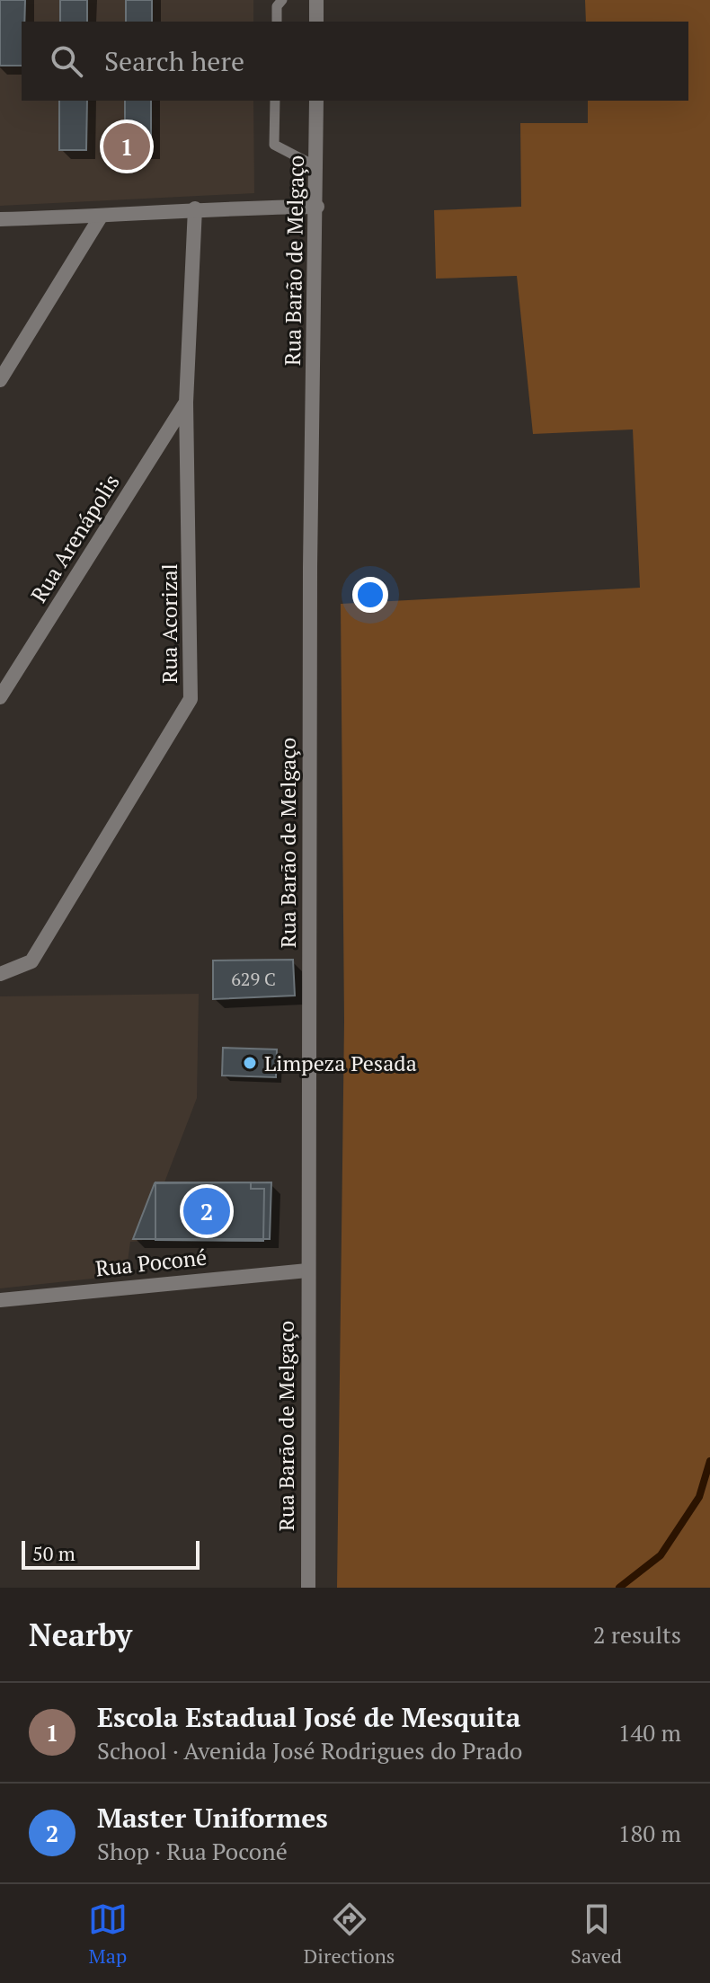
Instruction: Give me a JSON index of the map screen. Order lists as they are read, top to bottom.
{
  "streets": {
    "street": [
      "Rua Barão de Melgaço",
      "Rua Arenápolis",
      "Rua Acorizal",
      "Rua Poconé"
    ]
  },
  "crossings": [
    ["Rua Barão de Melgaço", "Rua Poconé"],
    ["Rua Arenápolis", "Rua Acorizal"]
  ],
  "places": ["Limpeza Pesada"],
  "house_numbers": ["629 C"],
  "scale_bar": "50 m",
  "page": {
    "search": "Search here",
    "pins": ["1", "2"],
    "scale": "50 m",
    "heading": ["Nearby", "2 results"],
    "list": [
      {
        "mark": "1",
        "name": "Escola Estadual José de Mesquita",
        "note": "School · Avenida José Rodrigues do Prado",
        "value": "140 m"
      },
      {
        "mark": "2",
        "name": "Master Uniformes",
        "note": "Shop · Rua Poconé",
        "value": "180 m"
      }
    ],
    "nav": ["Map", "Directions", "Saved"]
  }
}
